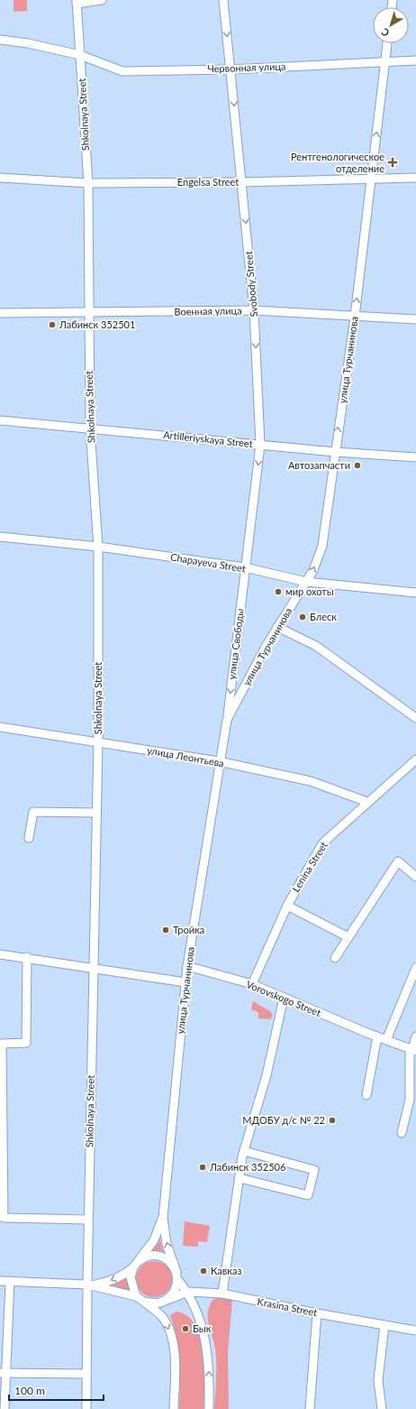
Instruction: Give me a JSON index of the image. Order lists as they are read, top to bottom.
{
  "streets": {
    "street": [
      "Червонная улица",
      "Shkolnaya Street",
      "Engelsa Street",
      "Svobody Street",
      "Военная улица",
      "улица Турчанинова",
      "Artilleriyskaya Street",
      "Chapayeva Street",
      "улица Свободы",
      "улица Леонтьева",
      "Lenina Street",
      "Vorovskogo Street",
      "Krasina Street"
    ]
  },
  "crossings": [
    ["Червонная улица", "Shkolnaya Street"],
    ["Червонная улица", "Svobody Street"],
    ["Червонная улица", "улица Турчанинова"],
    ["Shkolnaya Street", "Engelsa Street"],
    ["Shkolnaya Street", "Военная улица"],
    ["Shkolnaya Street", "Artilleriyskaya Street"],
    ["Shkolnaya Street", "Chapayeva Street"],
    ["Shkolnaya Street", "улица Леонтьева"],
    ["Engelsa Street", "Svobody Street"],
    ["Engelsa Street", "улица Турчанинова"],
    ["Svobody Street", "Военная улица"],
    ["Svobody Street", "Artilleriyskaya Street"],
    ["Svobody Street", "Chapayeva Street"],
    ["Svobody Street", "улица Свободы"],
    ["Военная улица", "улица Турчанинова"],
    ["улица Турчанинова", "Artilleriyskaya Street"],
    ["улица Турчанинова", "Chapayeva Street"],
    ["улица Турчанинова", "улица Свободы"],
    ["улица Турчанинова", "улица Леонтьева"],
    ["улица Турчанинова", "Vorovskogo Street"],
    ["улица Турчанинова", "Krasina Street"],
    ["Chapayeva Street", "улица Свободы"],
    ["улица Леонтьева", "Lenina Street"],
    ["Lenina Street", "Vorovskogo Street"]
  ],
  "one_way": ["Svobody Street", "улица Турчанинова", "улица Свободы"],
  "places": {
    "health": ["Рентгенологическое отделение"],
    "other": [
      "Лабинск 352501",
      "Автозапчасти",
      "мир охоты",
      "Блеск",
      "Тройка",
      "МДОБУ д/с № 22",
      "Лабинск 352506",
      "Кавказ",
      "Бык"
    ]
  },
  "scale_bar": "100 m",
  "north": "bottom left"
}
